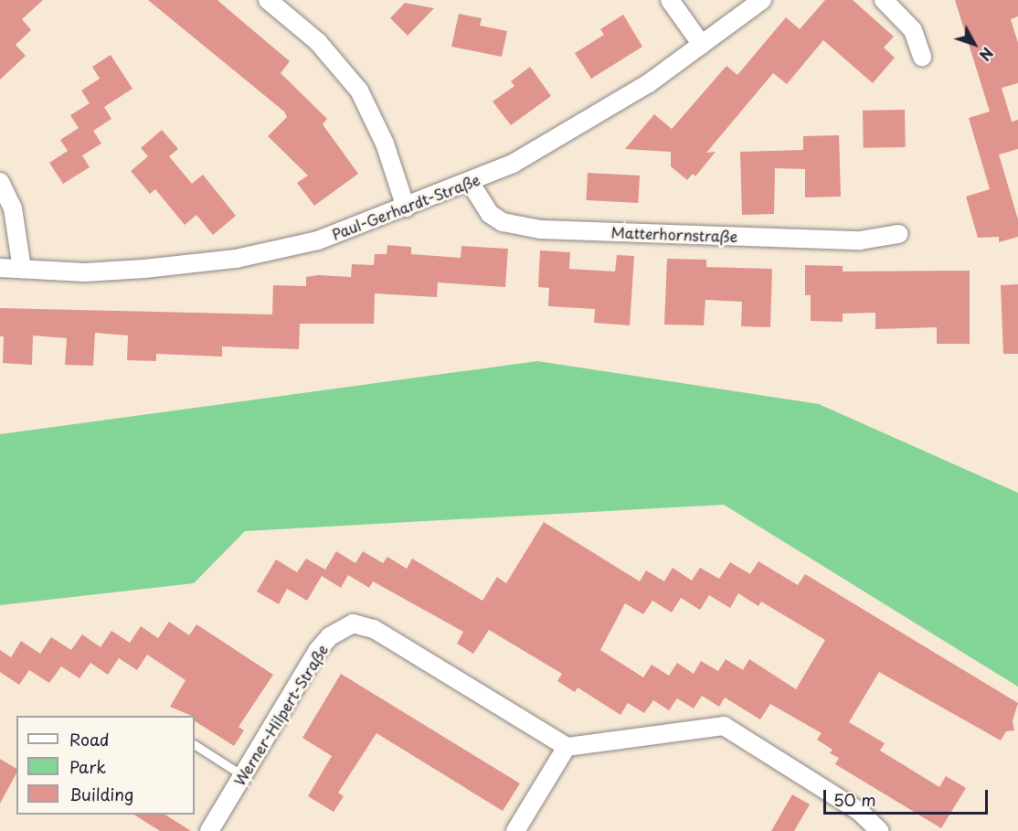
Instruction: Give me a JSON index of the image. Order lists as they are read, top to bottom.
{
  "streets": {
    "street": ["Paul-Gerhardt-Straße", "Matterhornstraße", "Werner-Hilpert-Straße"]
  },
  "crossings": [
    ["Paul-Gerhardt-Straße", "Matterhornstraße"]
  ],
  "legend": ["Road", "Park", "Building"],
  "scale_bar": "50 m",
  "north": "bottom right"
}
